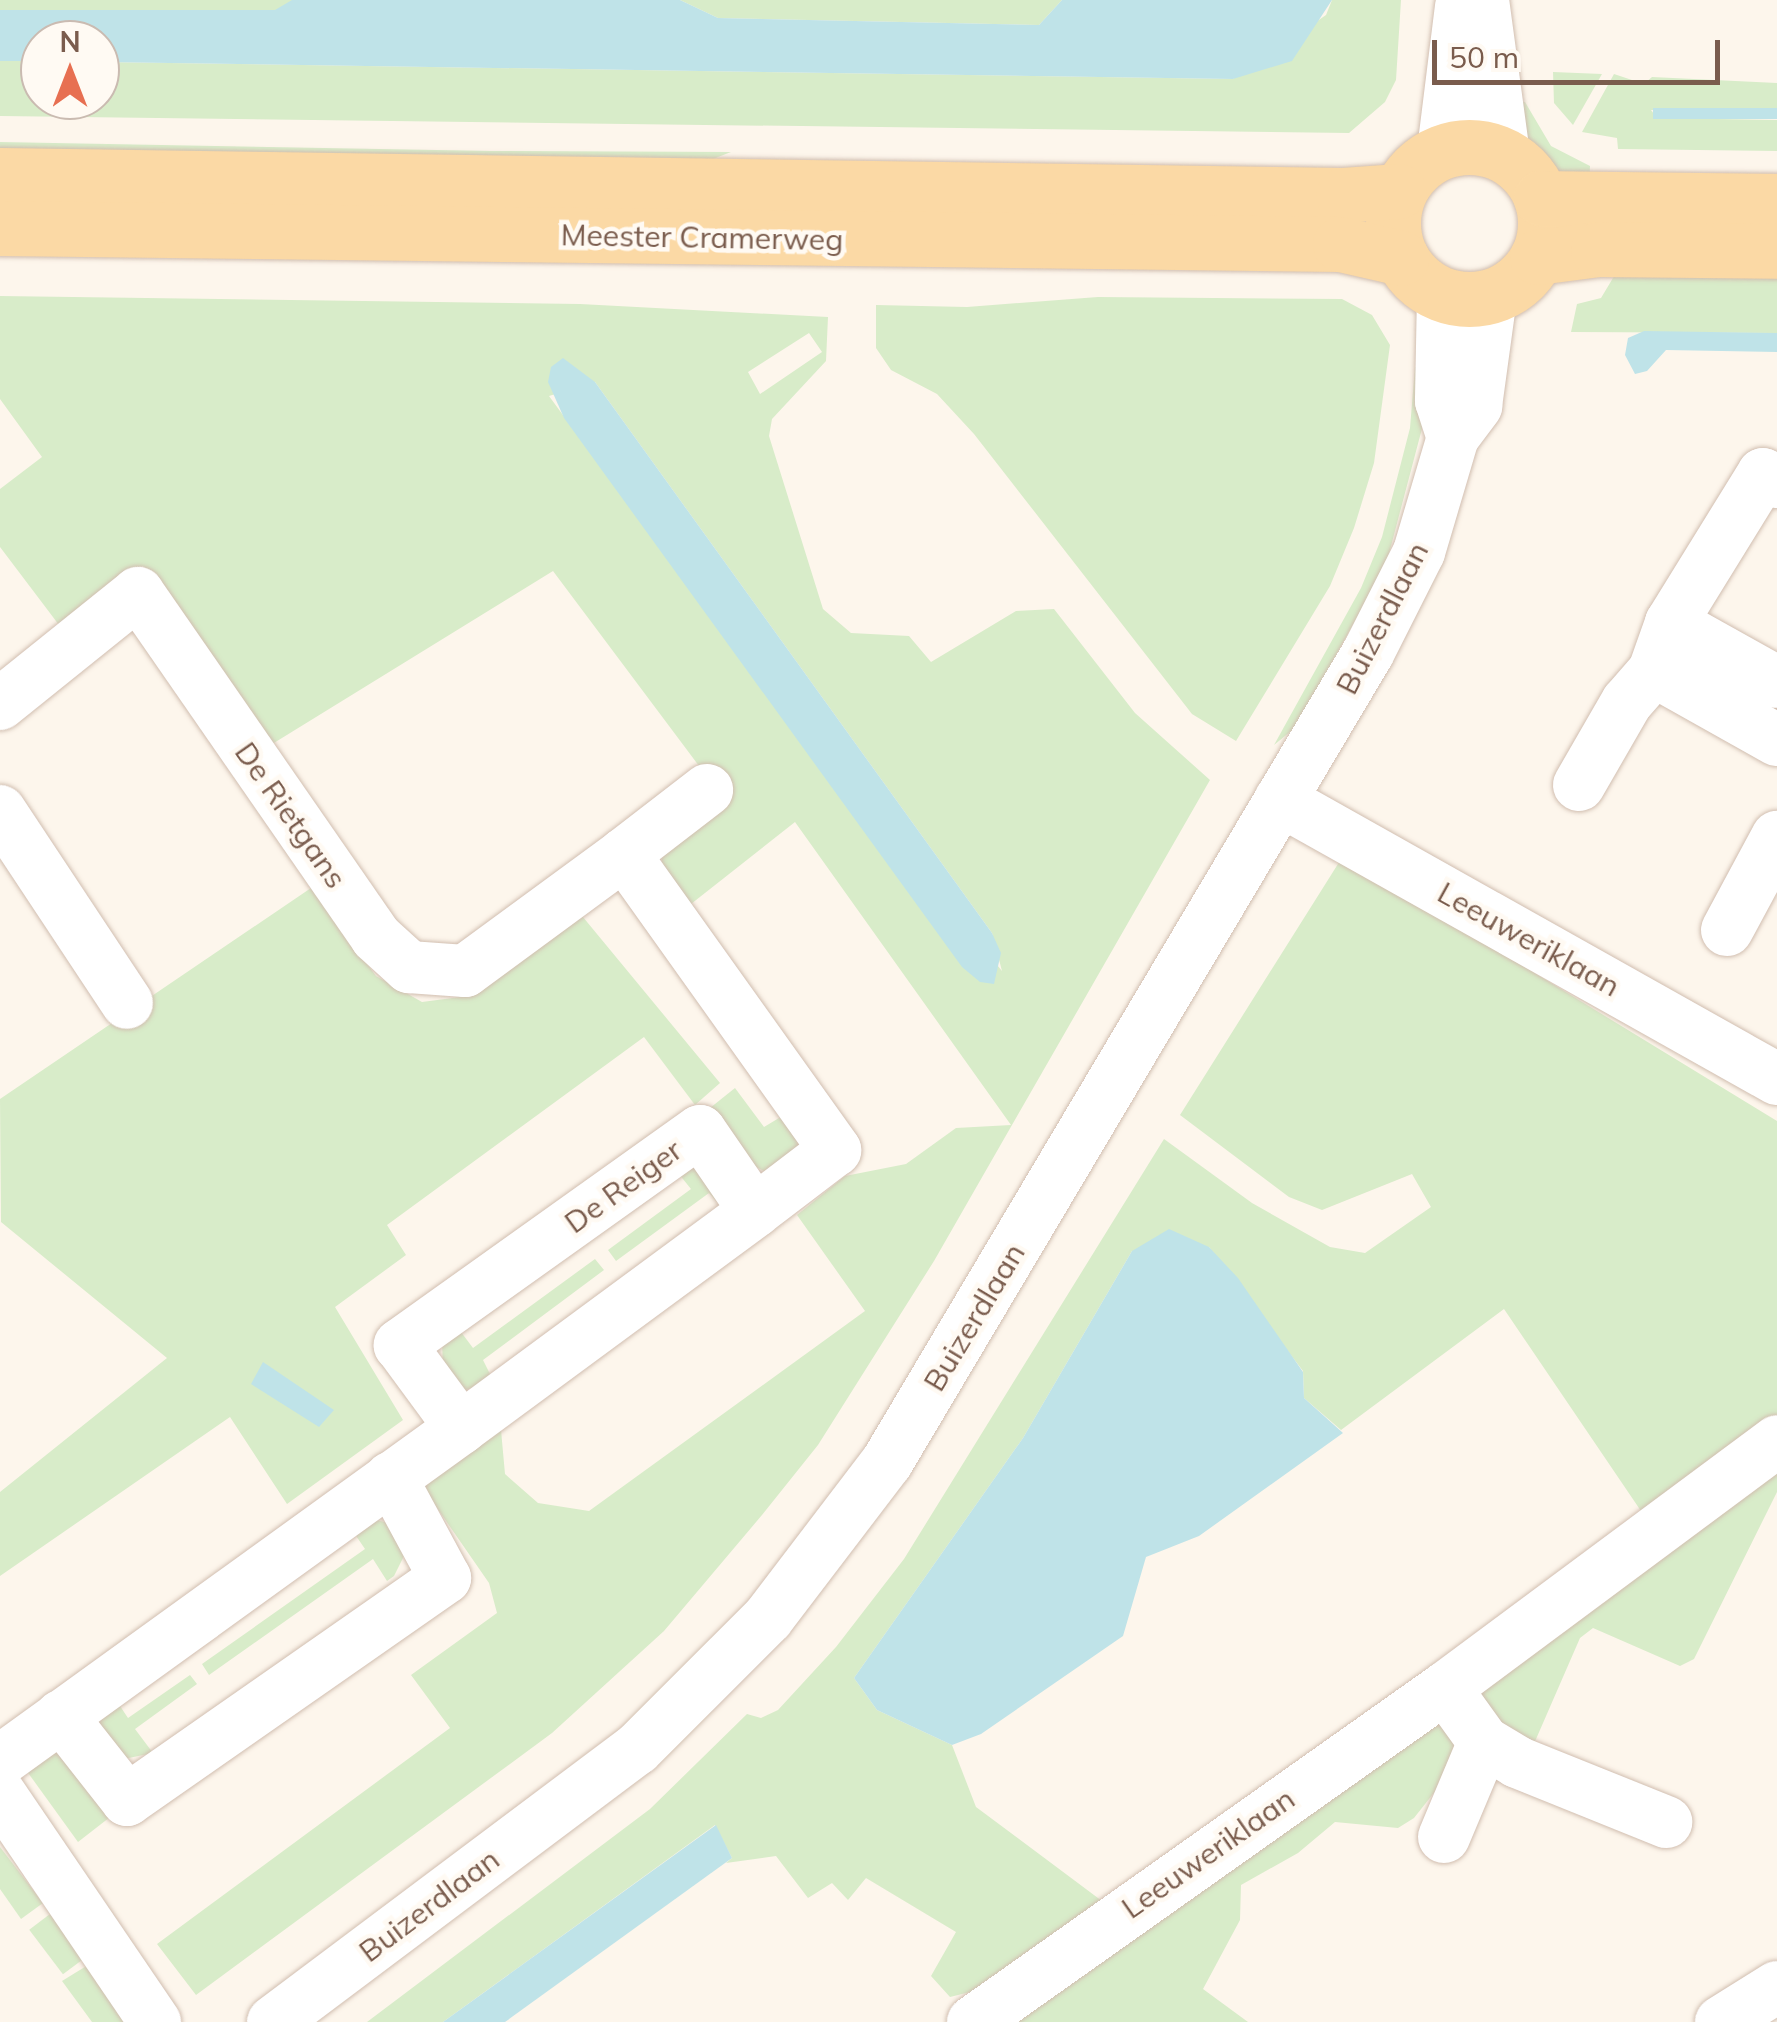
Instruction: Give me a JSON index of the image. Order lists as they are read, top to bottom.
{
  "streets": {
    "main road": ["Meester Cramerweg"],
    "street": [
      "Buizerdlaan",
      "De Rietgans",
      "Leeuweriklaan",
      "De Reiger"
    ]
  },
  "crossings": [
    ["Meester Cramerweg", "Buizerdlaan"],
    ["Buizerdlaan", "Leeuweriklaan"]
  ],
  "scale_bar": "50 m",
  "north": "top"
}
